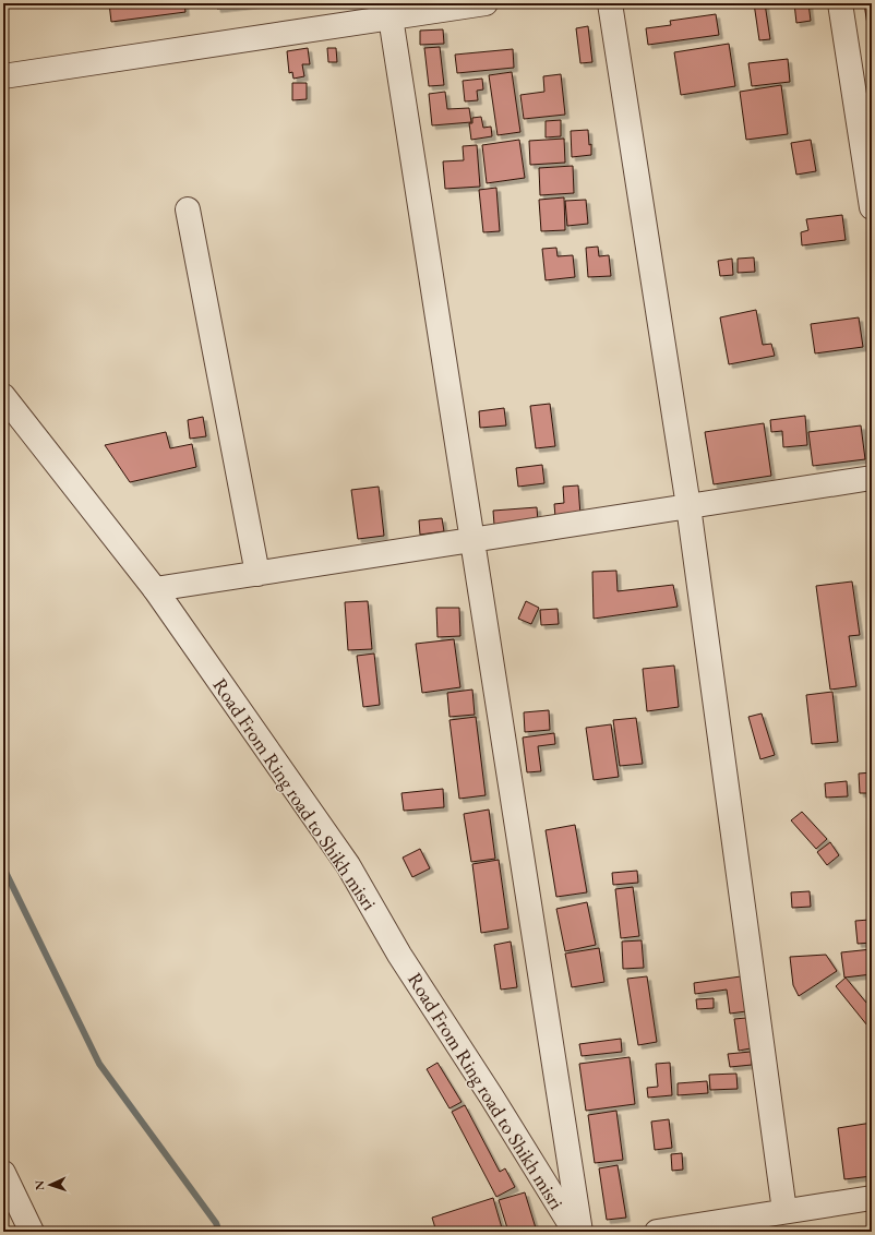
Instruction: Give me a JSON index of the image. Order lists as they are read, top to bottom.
{
  "streets": {
    "street": ["Road From Ring road to Shikh misri"]
  },
  "north": "left"
}
